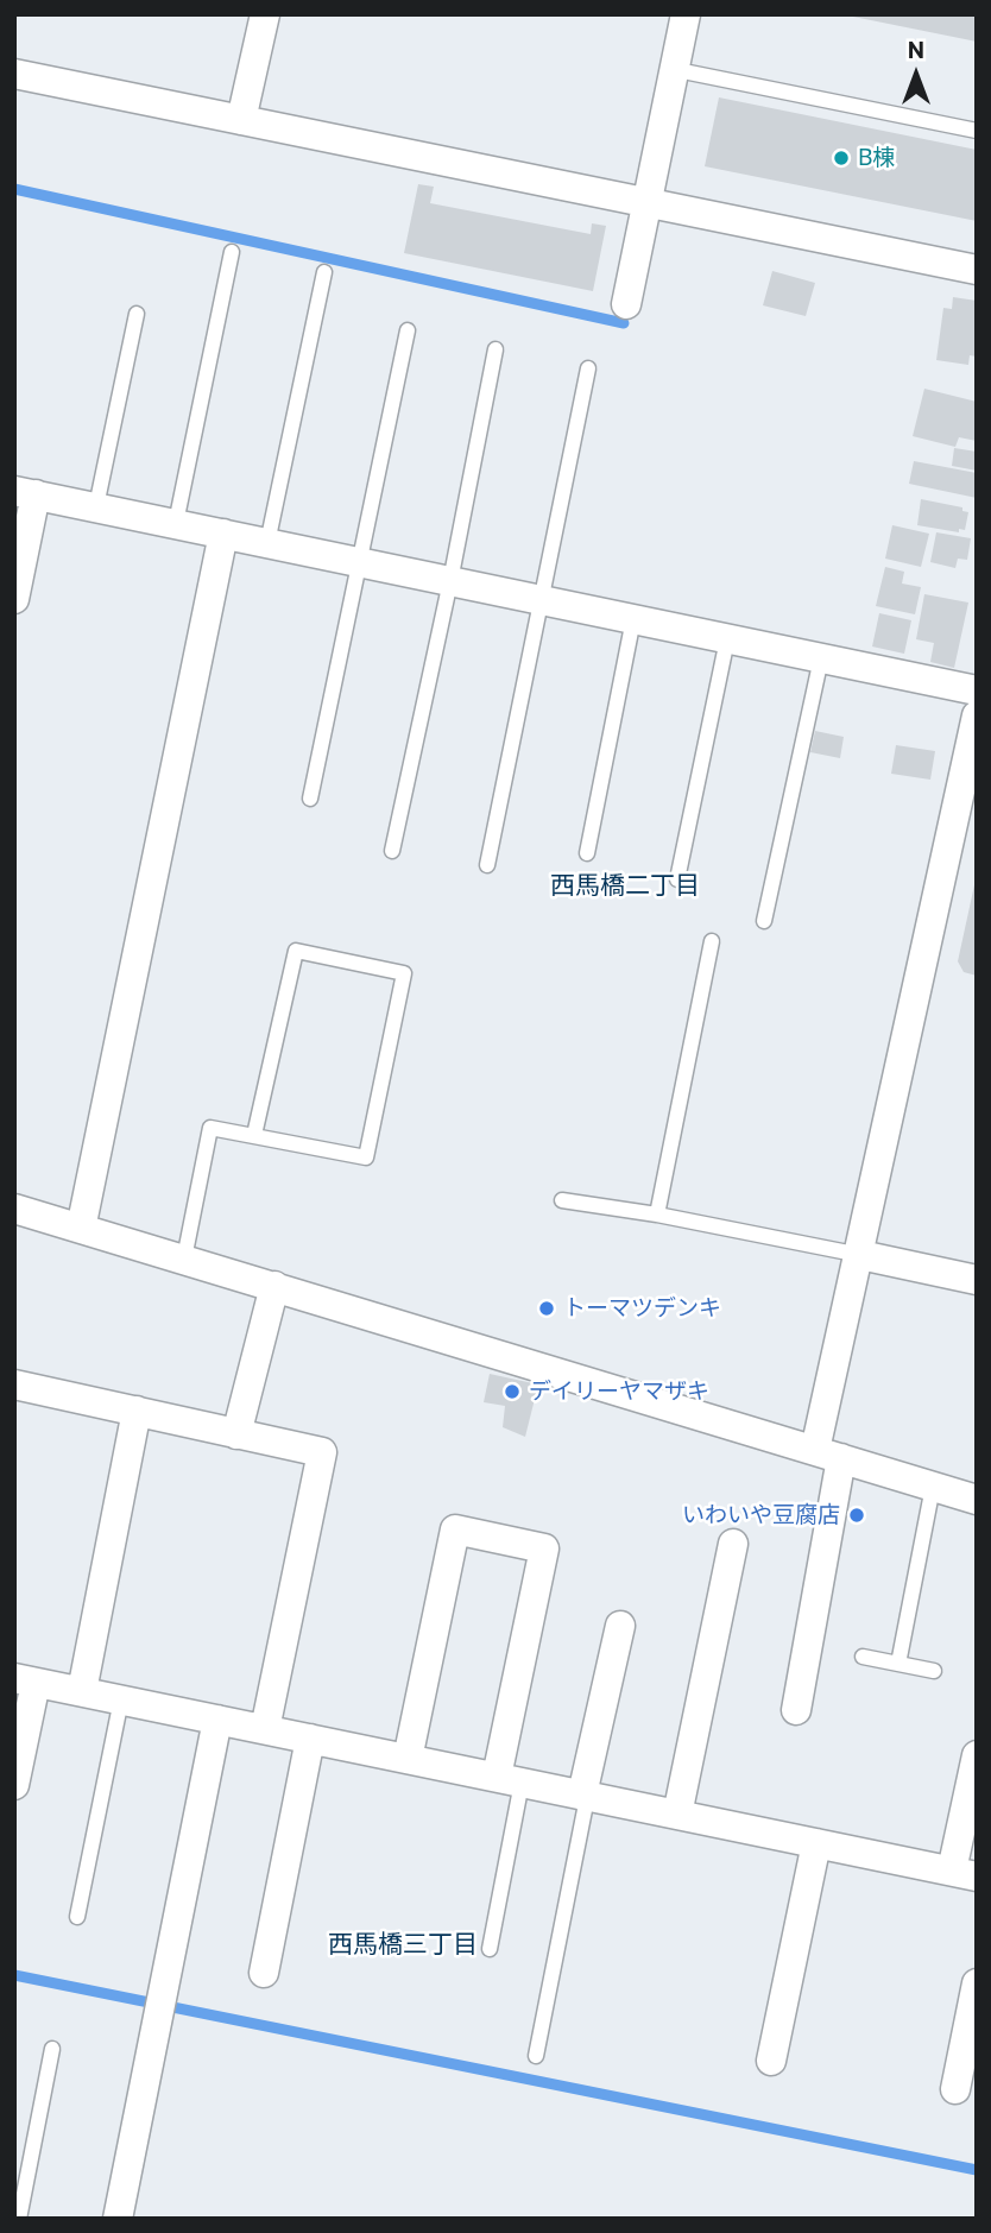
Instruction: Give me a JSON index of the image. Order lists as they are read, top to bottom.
{
  "districts": ["西馬橋二丁目", "西馬橋三丁目"],
  "places": [
    "B棟",
    "トーマツデンキ",
    "デイリーヤマザキ",
    "いわいや豆腐店"
  ],
  "north": "top"
}
